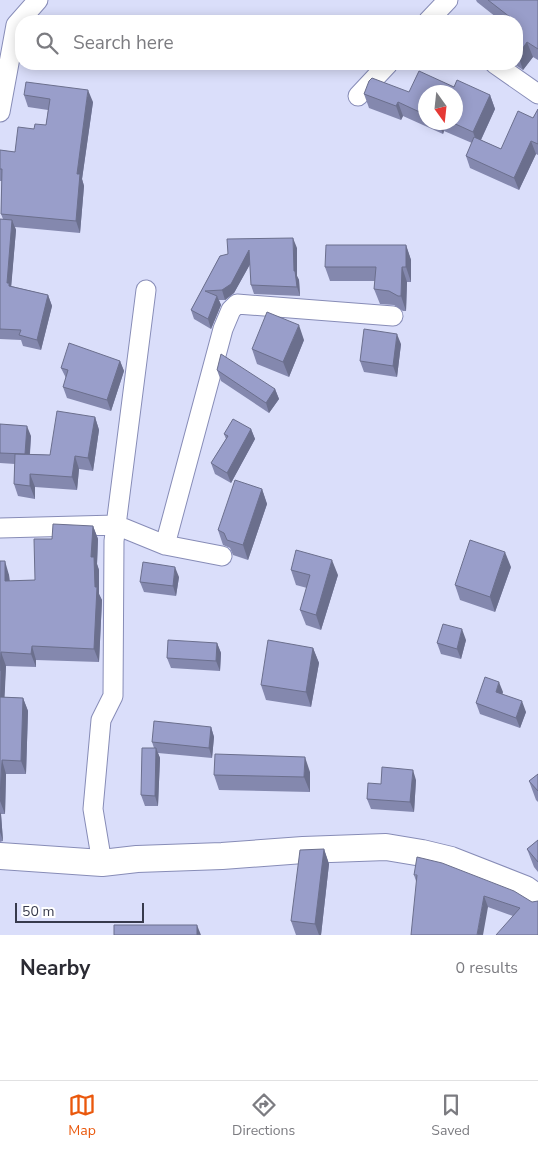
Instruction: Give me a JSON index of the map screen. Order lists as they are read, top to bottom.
{
  "scale_bar": "50 m",
  "north": "bottom",
  "page": {
    "search": "Search here",
    "scale": "50 m",
    "heading": ["Nearby", "0 results"],
    "nav": ["Map", "Directions", "Saved"]
  }
}
